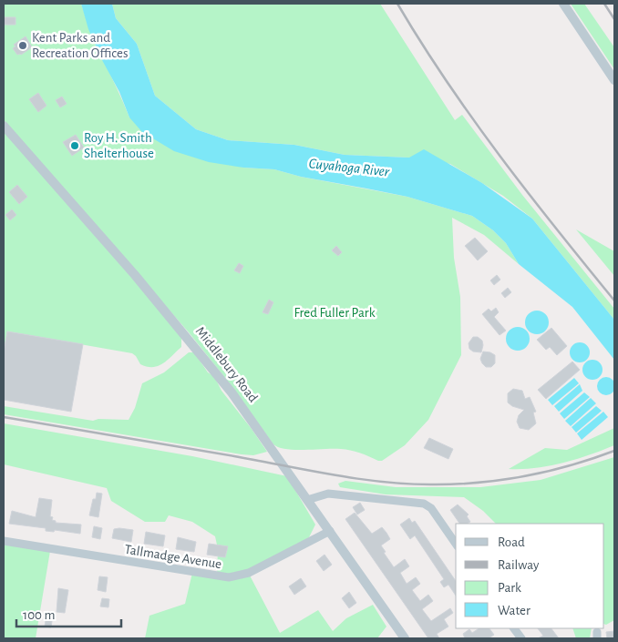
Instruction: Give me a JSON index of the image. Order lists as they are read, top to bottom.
{
  "streets": {
    "street": ["Middlebury Road", "Tallmadge Avenue"]
  },
  "crossings": [
    ["Middlebury Road", "Tallmadge Avenue"]
  ],
  "water": ["Cuyahoga River"],
  "parks": ["Fred Fuller Park"],
  "places": ["Kent Parks and Recreation Offices", "Roy H. Smith Shelterhouse"],
  "legend": [
    "Road",
    "Railway",
    "Park",
    "Water"
  ],
  "scale_bar": "100 m"
}
